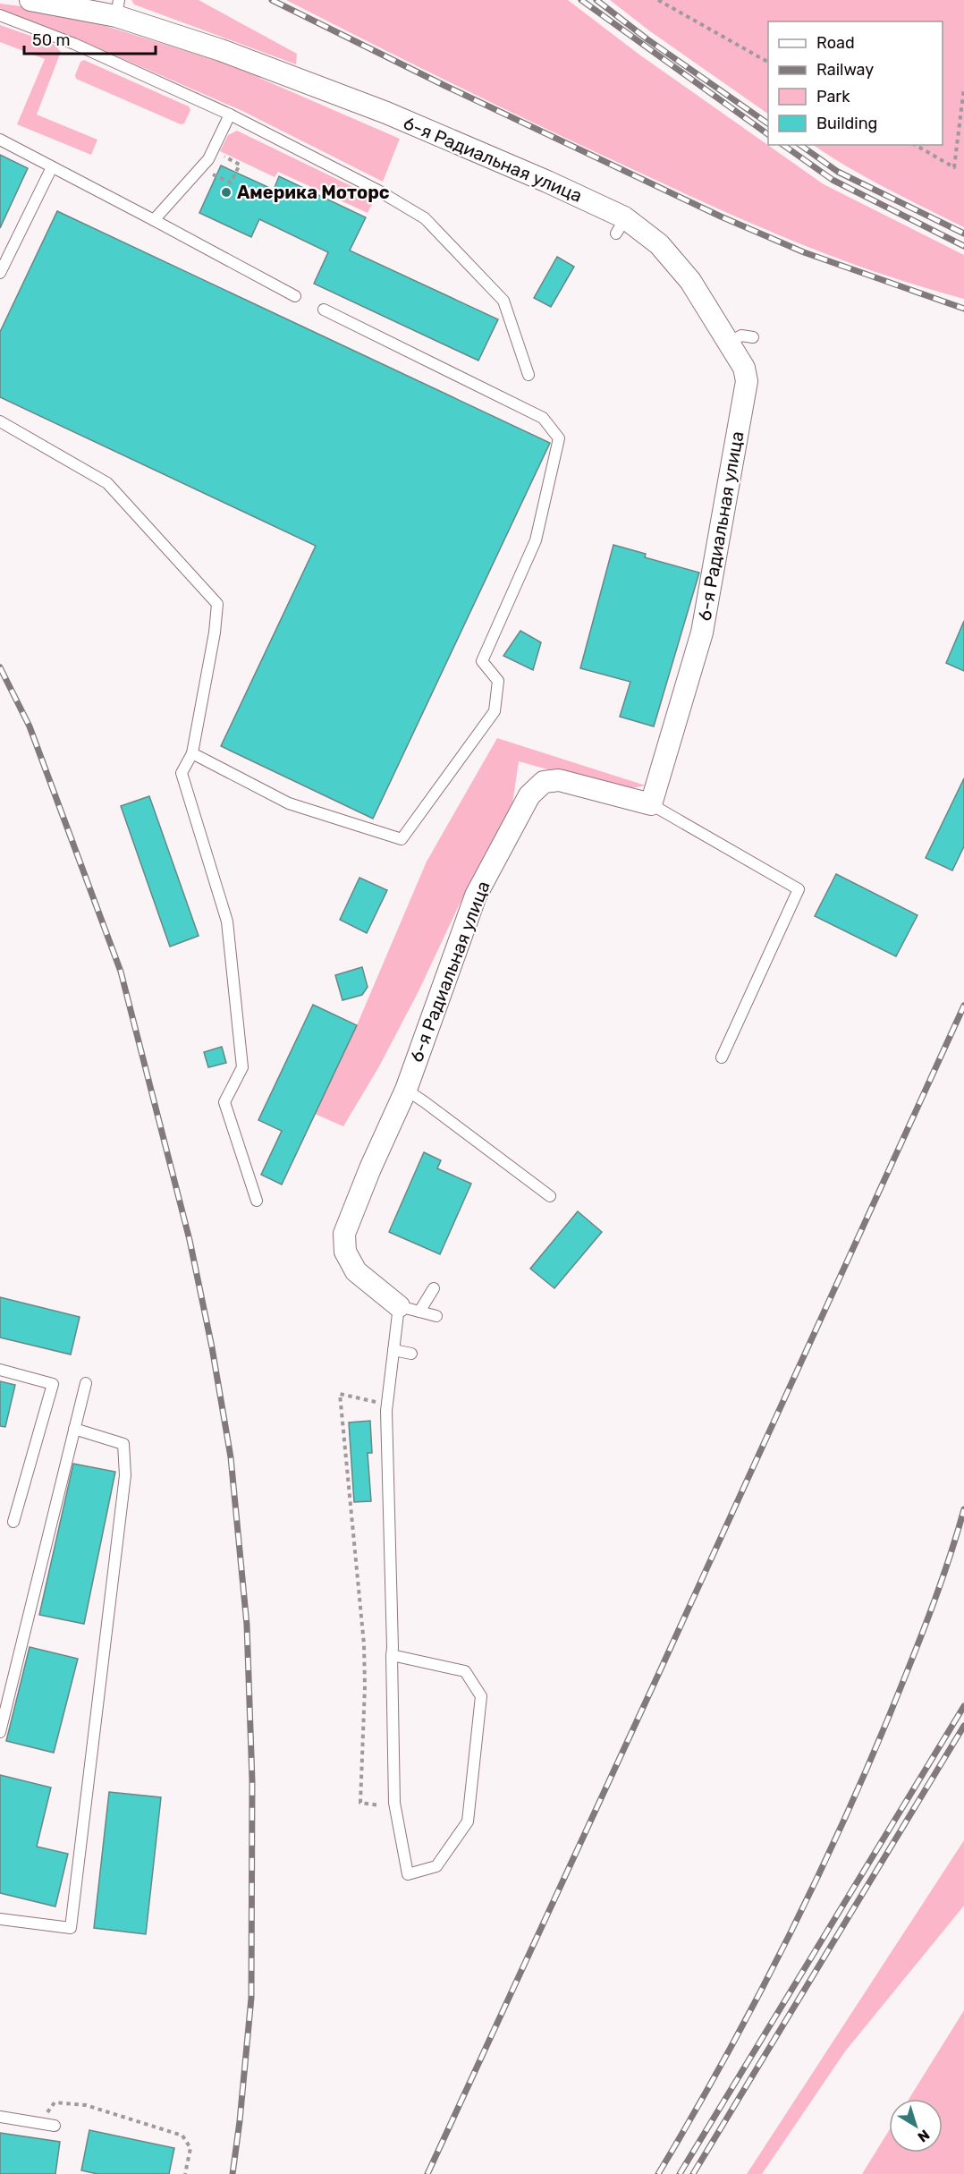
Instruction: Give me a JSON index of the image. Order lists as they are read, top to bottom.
{
  "streets": {
    "street": ["6-я Радиальная улица"]
  },
  "places": ["Америка Моторс"],
  "legend": [
    "Road",
    "Railway",
    "Park",
    "Building"
  ],
  "scale_bar": "50 m",
  "north": "bottom right"
}
